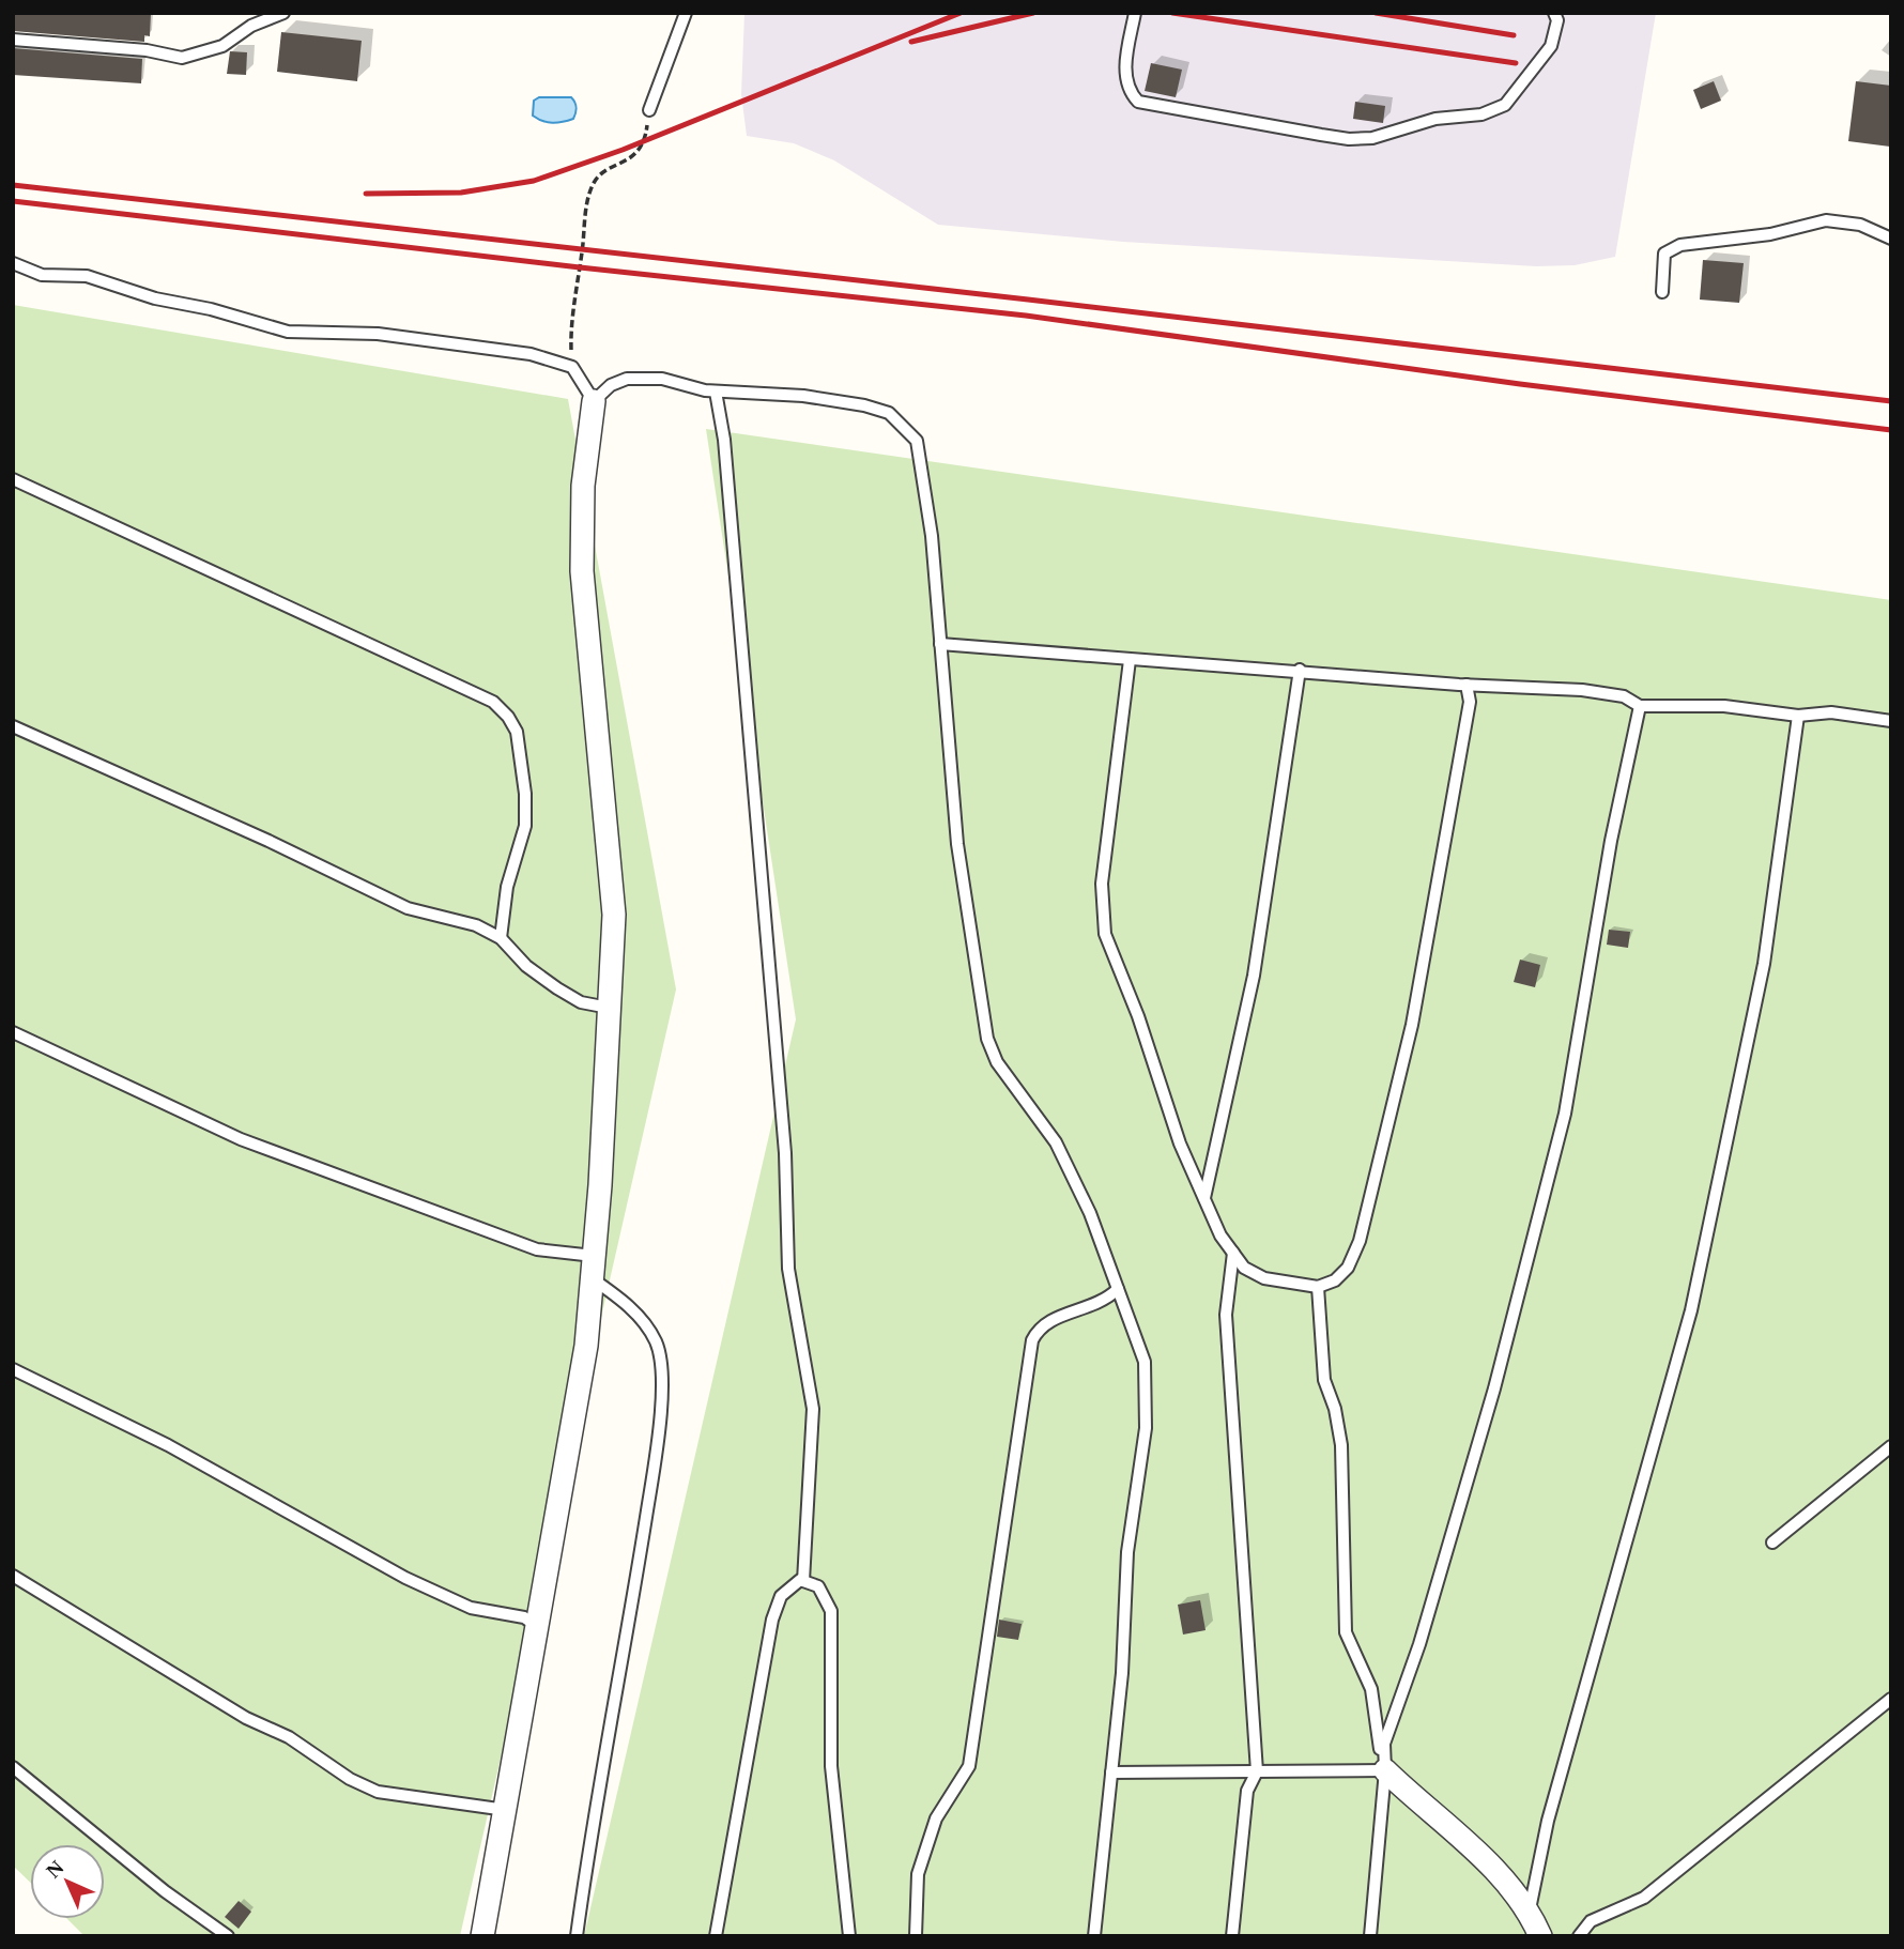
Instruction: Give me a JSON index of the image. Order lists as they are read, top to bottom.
{
  "north": "top left"
}
